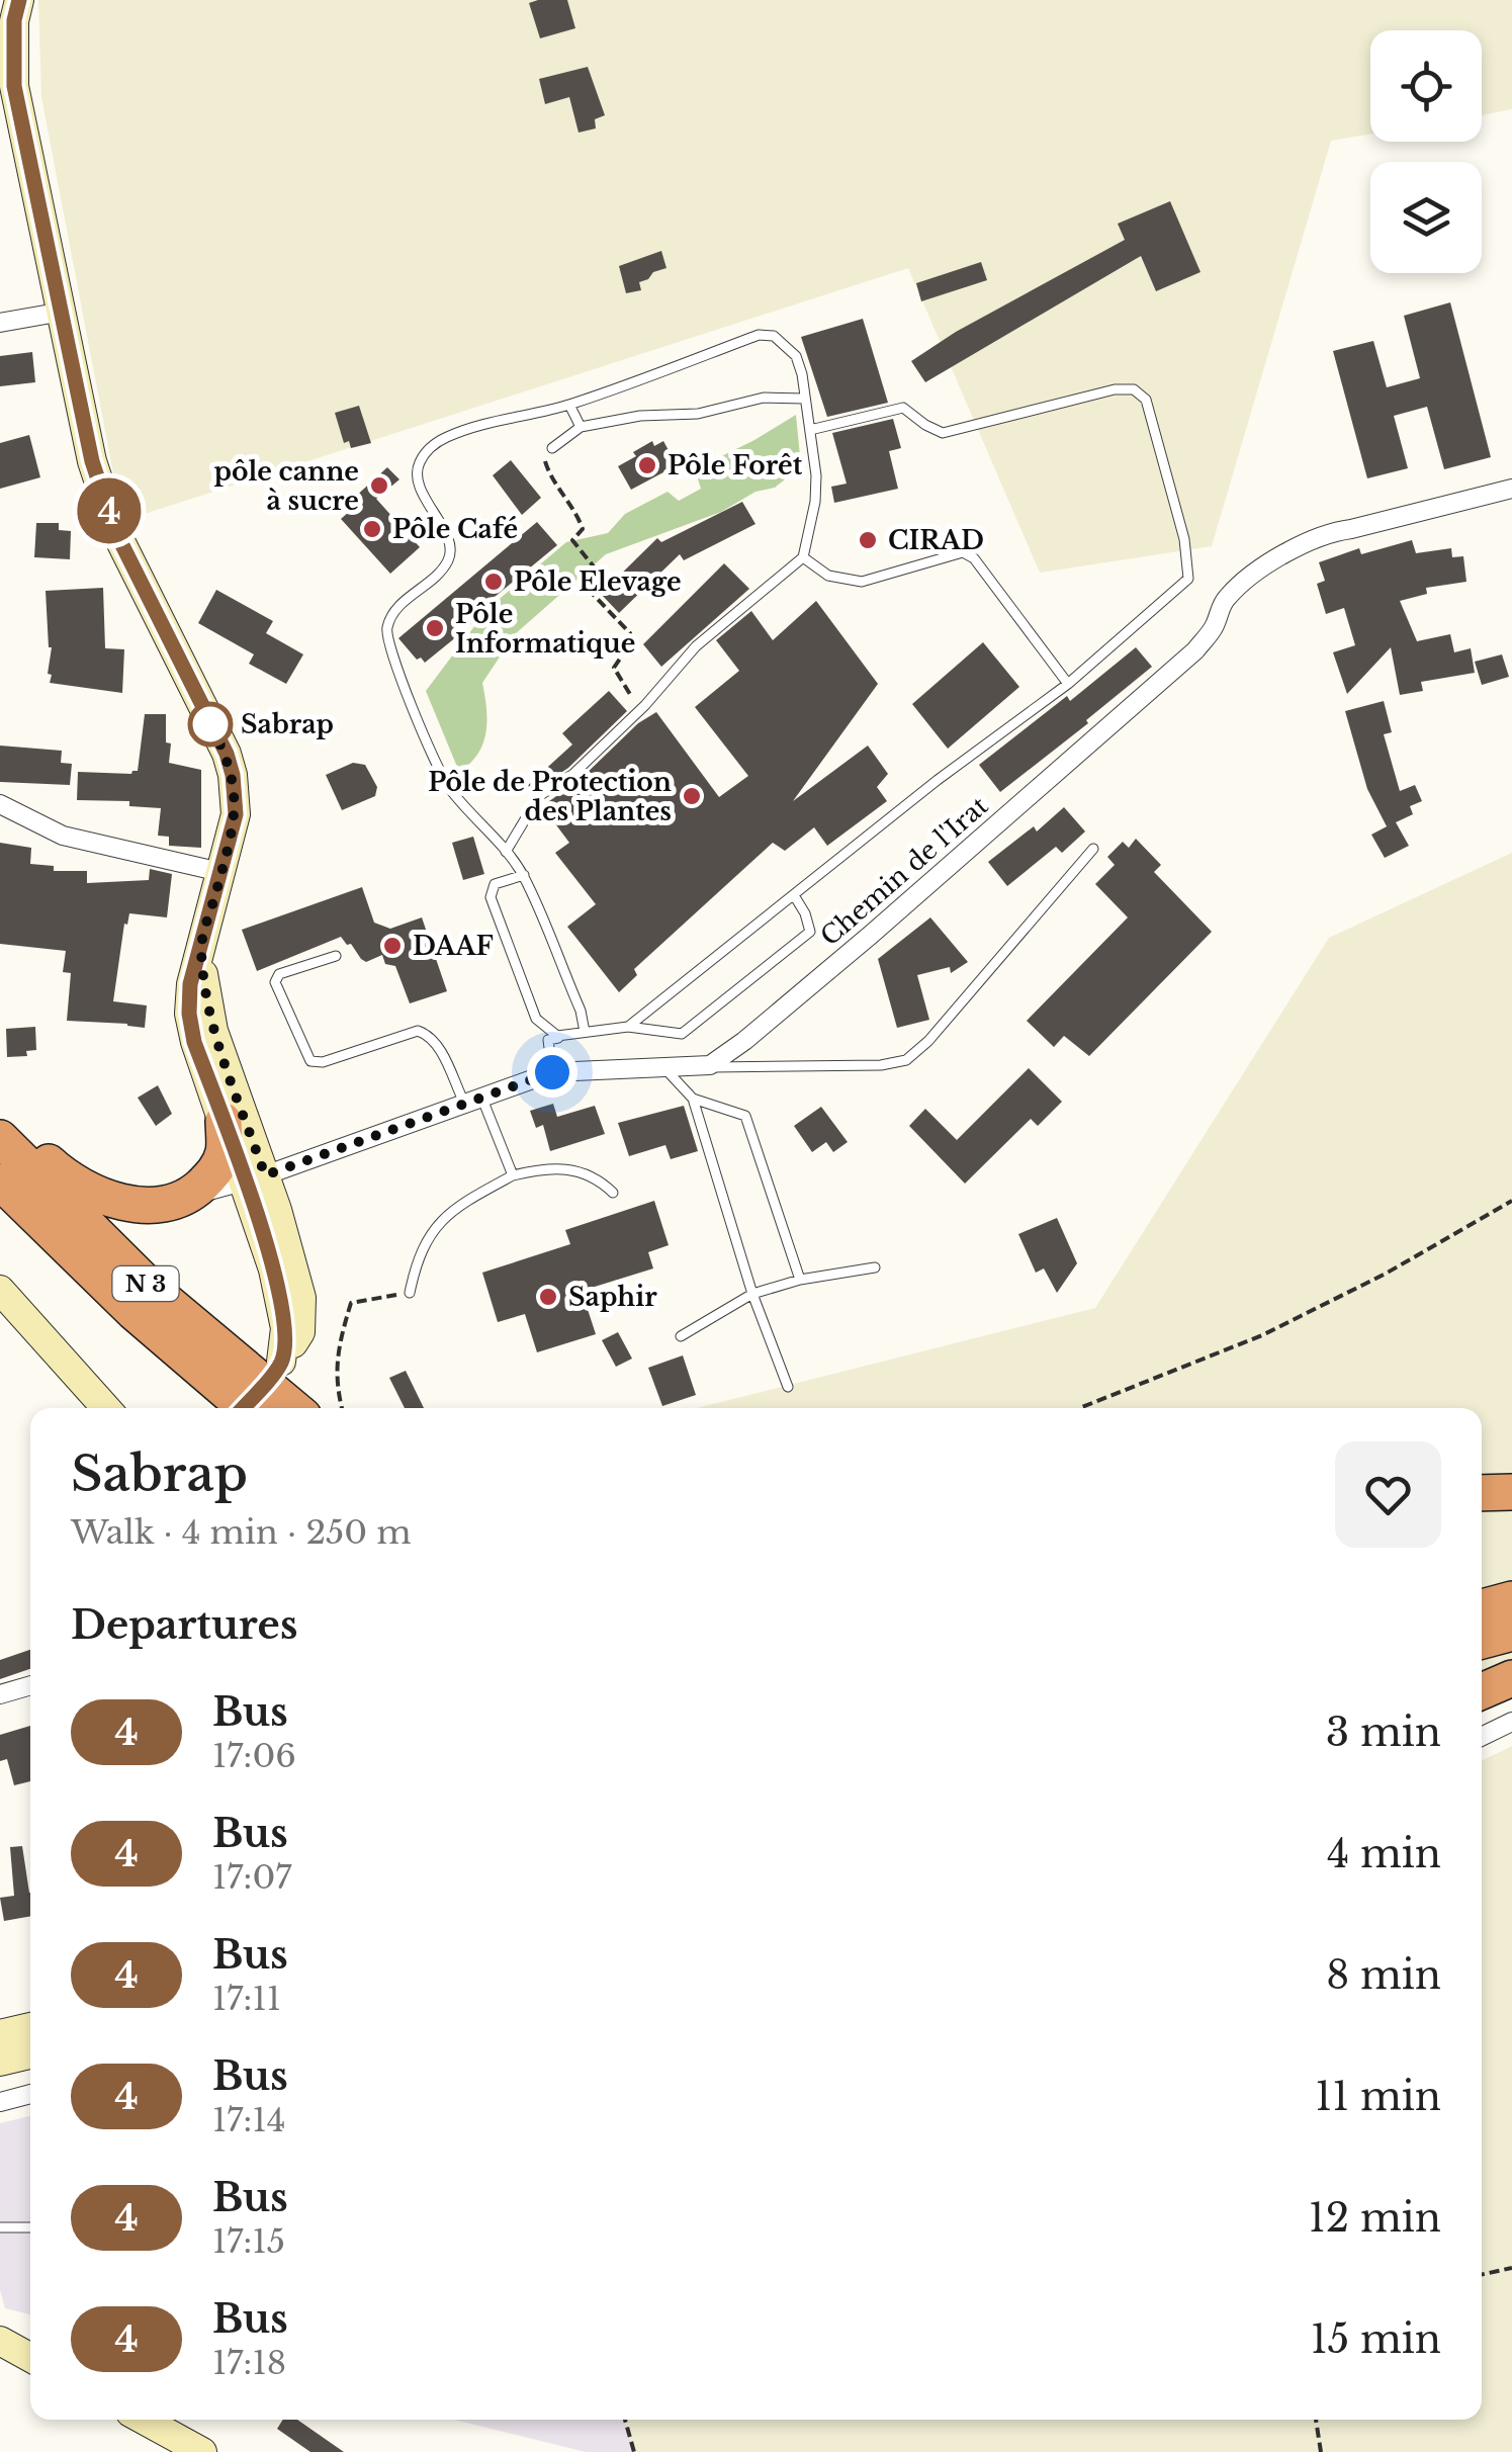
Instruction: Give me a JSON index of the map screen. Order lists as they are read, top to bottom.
{
  "streets": {
    "highway": ["N 3"],
    "street": ["Chemin de l'Irat"]
  },
  "places": [
    "Pôle Forêt",
    "pôle canne à sucre",
    "Pôle Café",
    "CIRAD",
    "Pôle Elevage",
    "Pôle Informatique",
    "Sabrap",
    "Pôle de Protection des Plantes",
    "DAAF",
    "Saphir"
  ],
  "lines": ["bus line 4"],
  "page": {
    "on_map": "4",
    "heading": [
      ["Sabrap", "Walk · 4 min · 250 m"],
      "Departures"
    ],
    "list": [
      {
        "mark": "4",
        "name": "Bus",
        "note": "17:06",
        "value": "3 min"
      },
      {
        "mark": "4",
        "name": "Bus",
        "note": "17:07",
        "value": "4 min"
      },
      {
        "mark": "4",
        "name": "Bus",
        "note": "17:11",
        "value": "8 min"
      },
      {
        "mark": "4",
        "name": "Bus",
        "note": "17:14",
        "value": "11 min"
      },
      {
        "mark": "4",
        "name": "Bus",
        "note": "17:15",
        "value": "12 min"
      },
      {
        "mark": "4",
        "name": "Bus",
        "note": "17:18",
        "value": "15 min"
      }
    ]
  }
}
